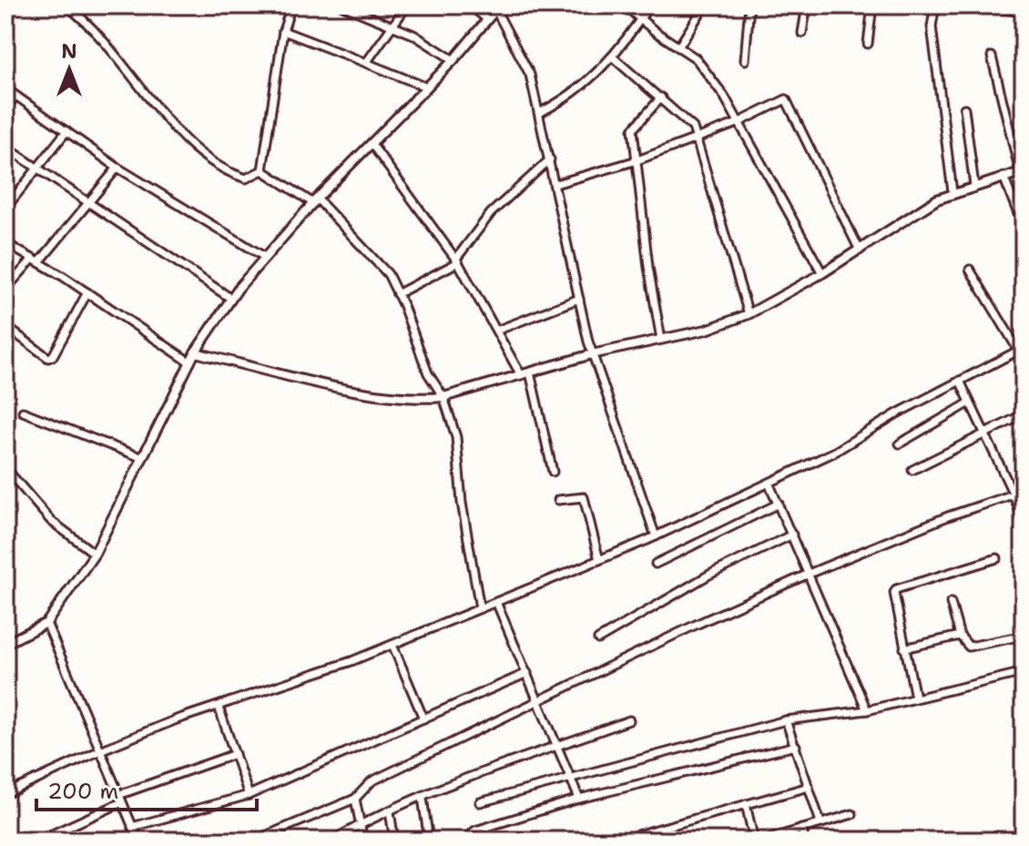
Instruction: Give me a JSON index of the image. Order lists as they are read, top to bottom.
{
  "scale_bar": "200 m",
  "north": "top"
}
